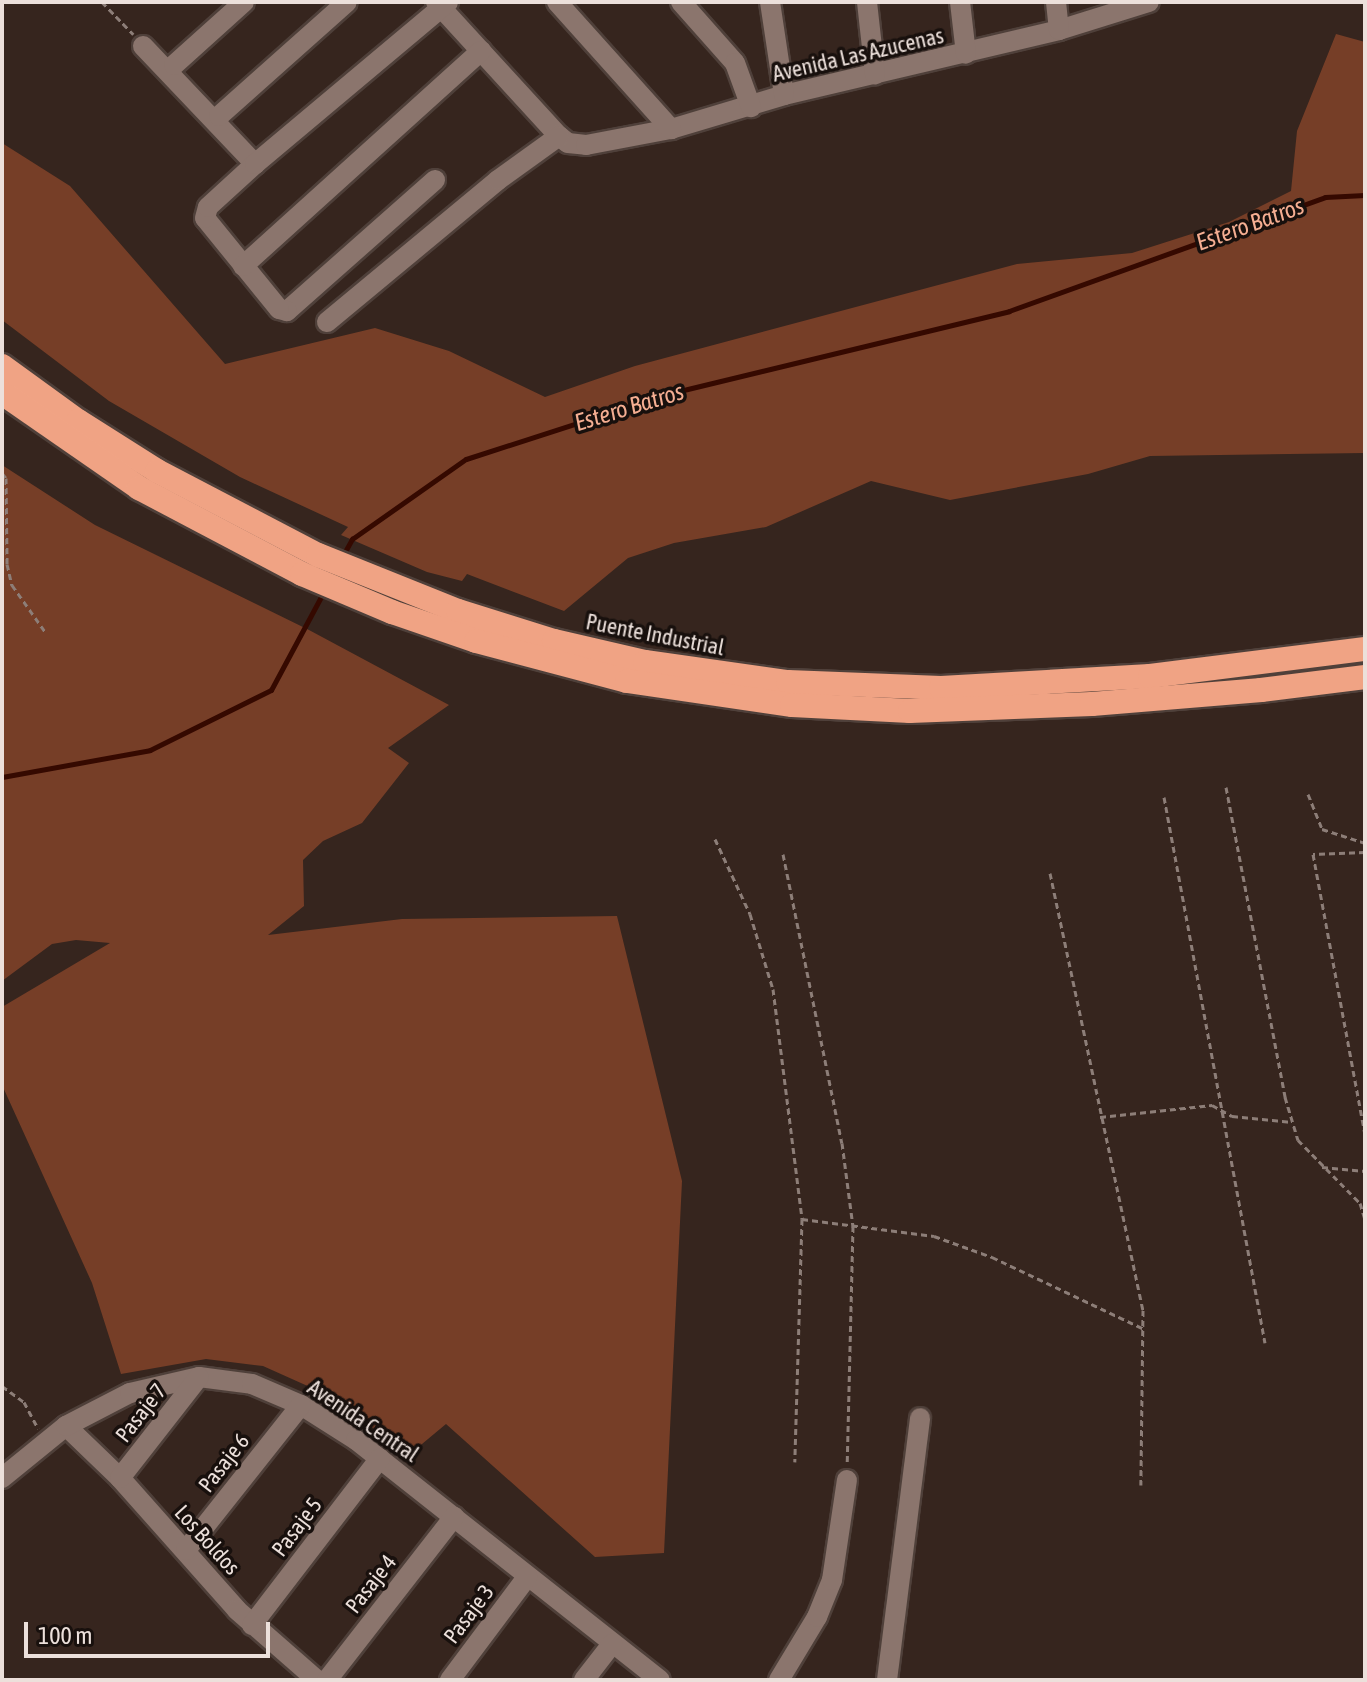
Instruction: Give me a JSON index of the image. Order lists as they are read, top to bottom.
{
  "streets": {
    "highway": ["Puente Industrial"],
    "street": [
      "Avenida Las Azucenas",
      "Pasaje 7",
      "Avenida Central",
      "Pasaje 6",
      "Pasaje 5",
      "Los Boldos",
      "Pasaje 4",
      "Pasaje 3"
    ]
  },
  "crossings": [
    ["Pasaje 7", "Avenida Central"],
    ["Pasaje 7", "Los Boldos"],
    ["Avenida Central", "Pasaje 6"],
    ["Avenida Central", "Pasaje 5"],
    ["Avenida Central", "Los Boldos"],
    ["Avenida Central", "Pasaje 4"],
    ["Avenida Central", "Pasaje 3"],
    ["Pasaje 6", "Los Boldos"],
    ["Pasaje 5", "Los Boldos"]
  ],
  "water": ["Estero Batros"],
  "scale_bar": "100 m"
}
